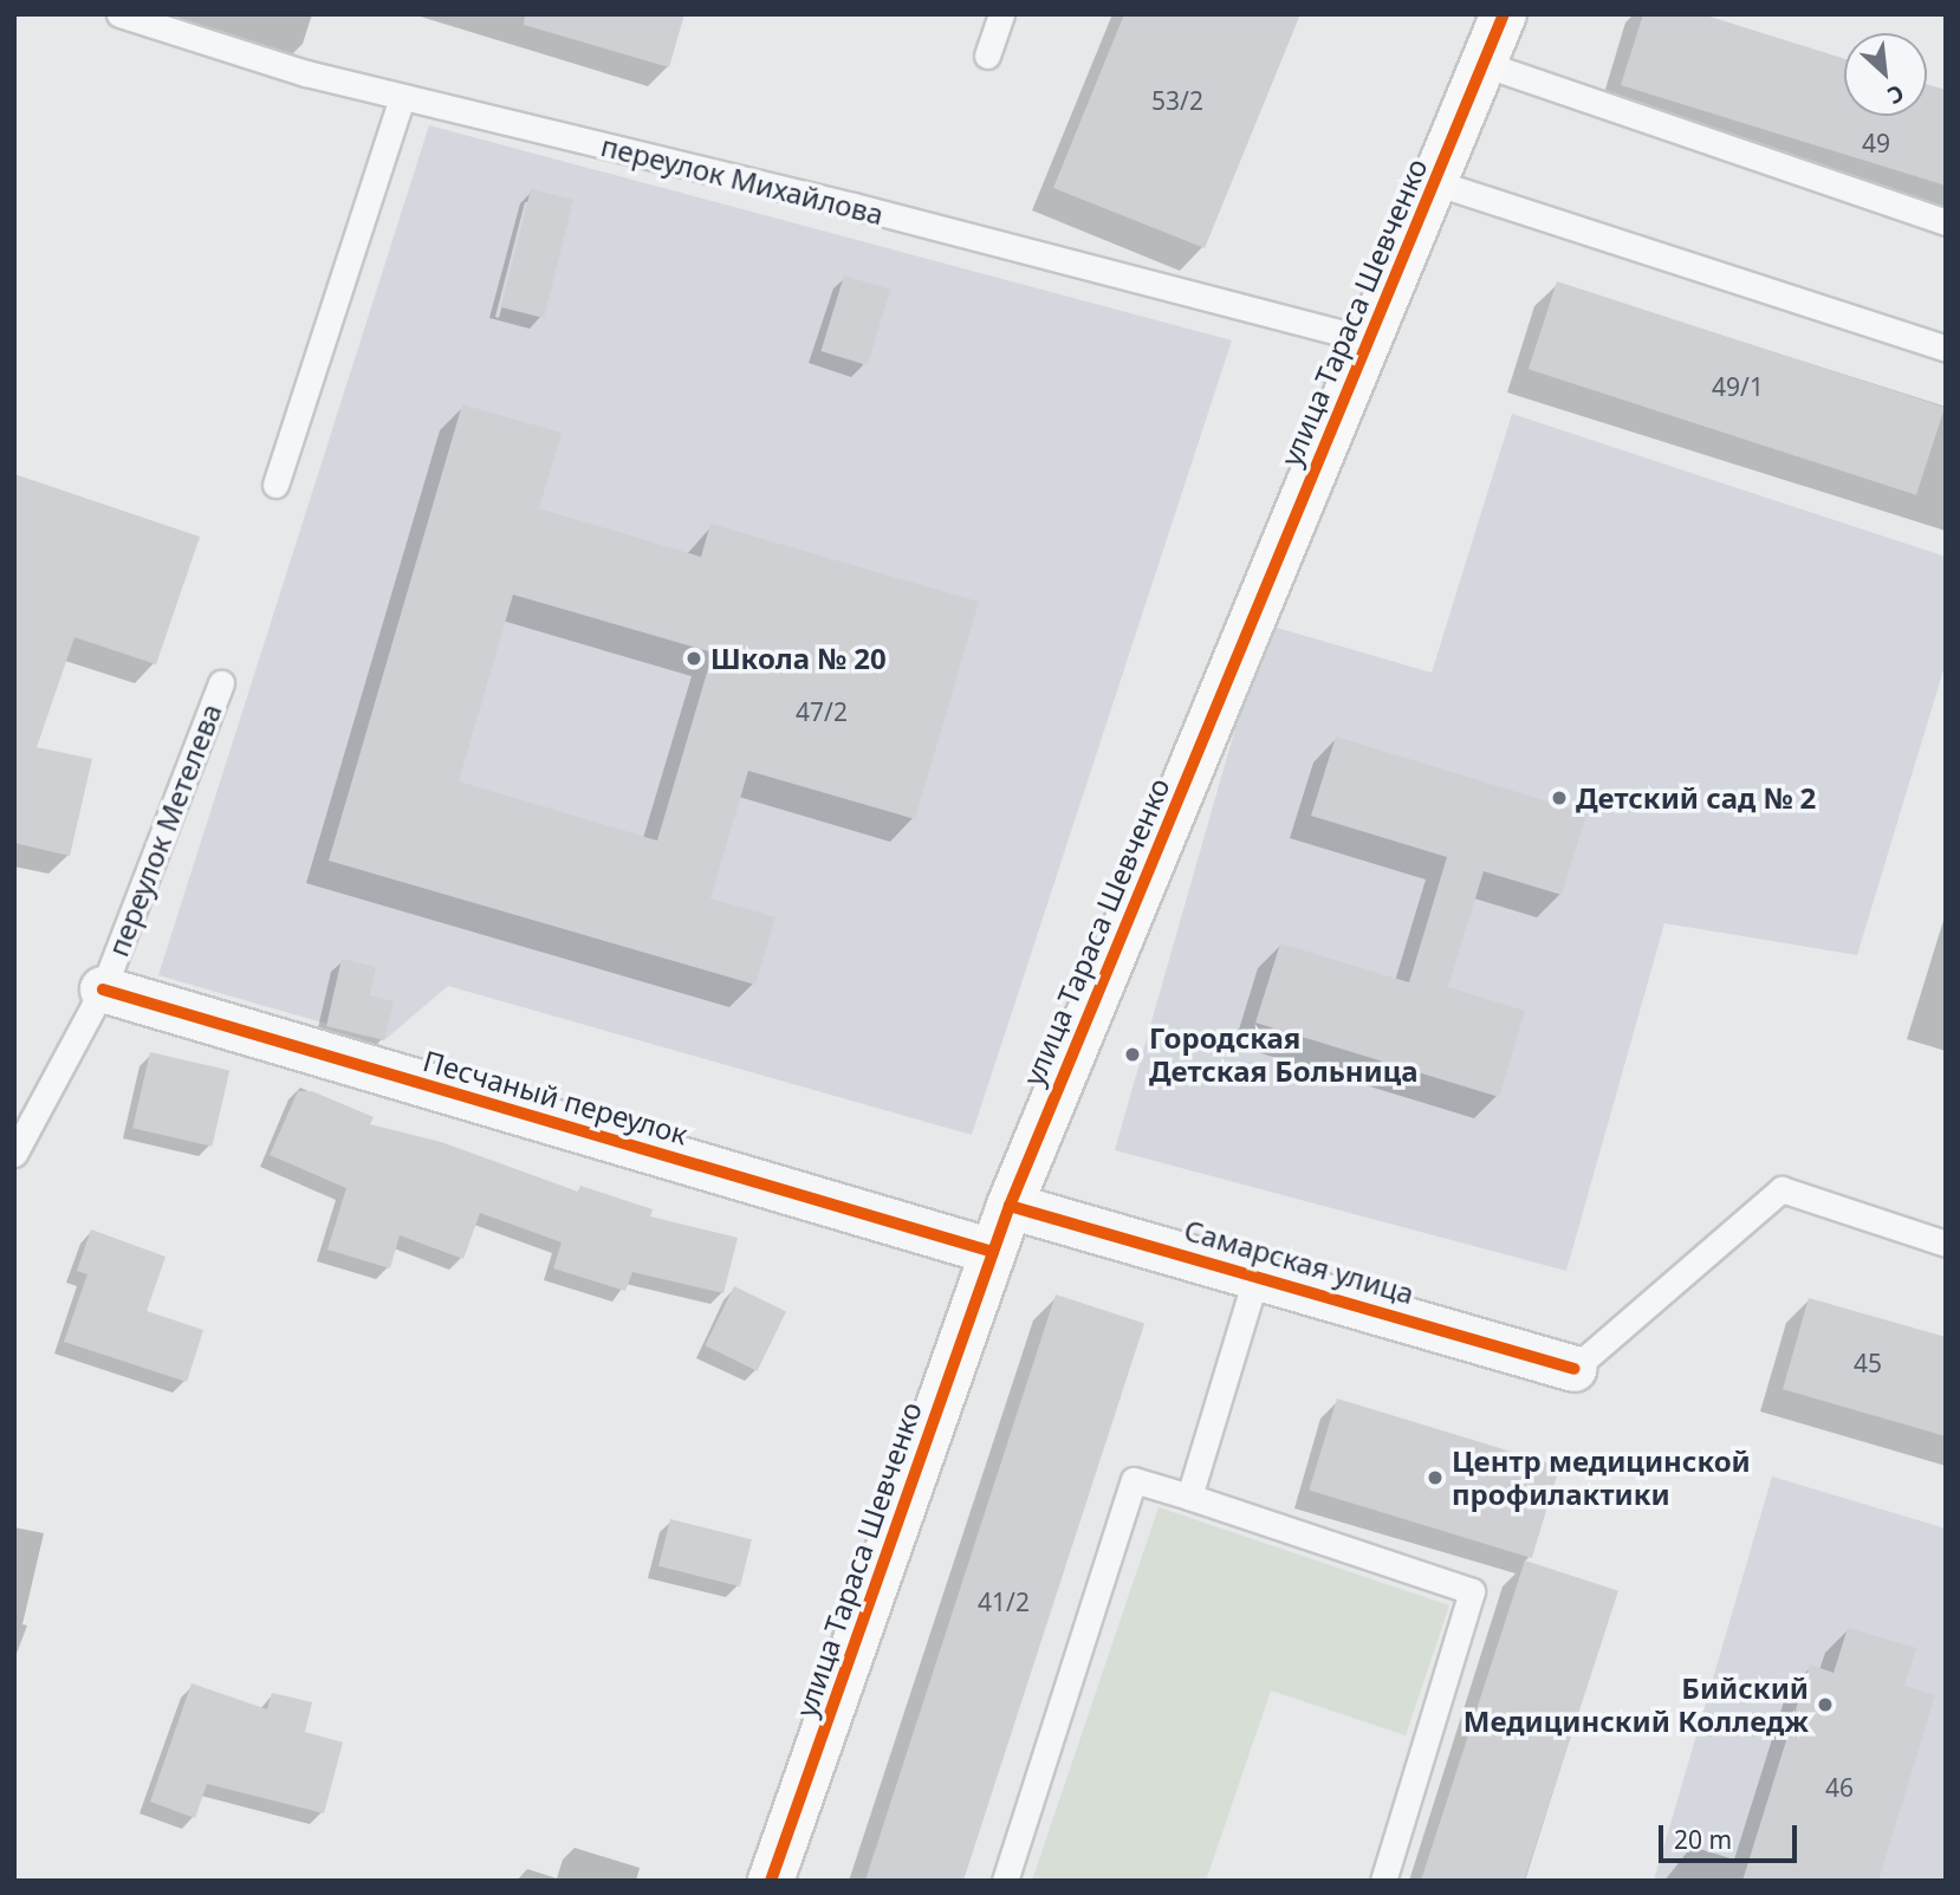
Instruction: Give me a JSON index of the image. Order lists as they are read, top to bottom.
{
  "streets": {
    "street": ["улица Тараса Шевченко", "Песчаный переулок", "Самарская улица"],
    "lane": ["переулок Михайлова", "переулок Метелева"]
  },
  "crossings": [
    ["переулок Михайлова", "улица Тараса Шевченко"],
    ["улица Тараса Шевченко", "Песчаный переулок"],
    ["улица Тараса Шевченко", "Самарская улица"],
    ["переулок Метелева", "Песчаный переулок"]
  ],
  "places": [
    "Школа № 20",
    "Детский сад № 2",
    "Городская Детская Больница",
    "Центр медицинской профилактики",
    "Бийский Медицинский Колледж"
  ],
  "house_numbers": [
    "53/2",
    "49",
    "49/1",
    "47/2",
    "45",
    "41/2",
    "46"
  ],
  "scale_bar": "20 m",
  "north": "bottom right"
}
